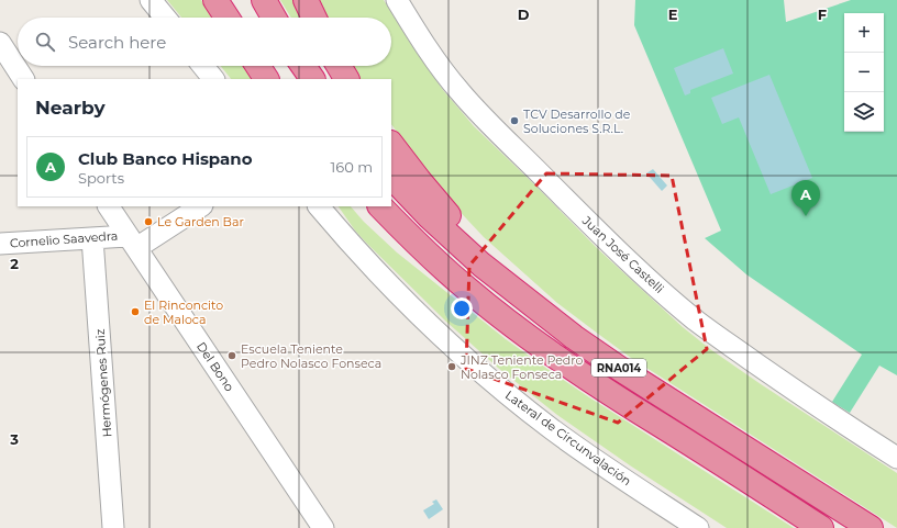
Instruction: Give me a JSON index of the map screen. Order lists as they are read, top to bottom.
{
  "streets": {
    "highway": ["RNA014"],
    "street": [
      "Cornelio Saavedra",
      "Juan José Castelli",
      "Del Bono",
      "Hermógenes Ruiz",
      "Lateral de Circunvalación"
    ]
  },
  "crossings": [
    ["Cornelio Saavedra", "Del Bono"],
    ["Cornelio Saavedra", "Hermógenes Ruiz"]
  ],
  "places": [
    "TCV Desarrollo de Soluciones S.R.L.",
    "Le Garden Bar",
    "El Rinconcito de Maloca",
    "Escuela Teniente Pedro Nolasco Fonseca",
    "JINZ Teniente Pedro Nolasco Fonseca"
  ],
  "page": {
    "map_buttons": ["+", "−"],
    "search": "Search here",
    "heading": "Nearby",
    "list": [
      {
        "mark": "A",
        "name": "Club Banco Hispano",
        "note": "Sports",
        "value": "160 m"
      }
    ],
    "pins": "A"
  },
  "grid": {
    "columns": ["D", "E", "F"],
    "rows": ["2", "3"]
  }
}
